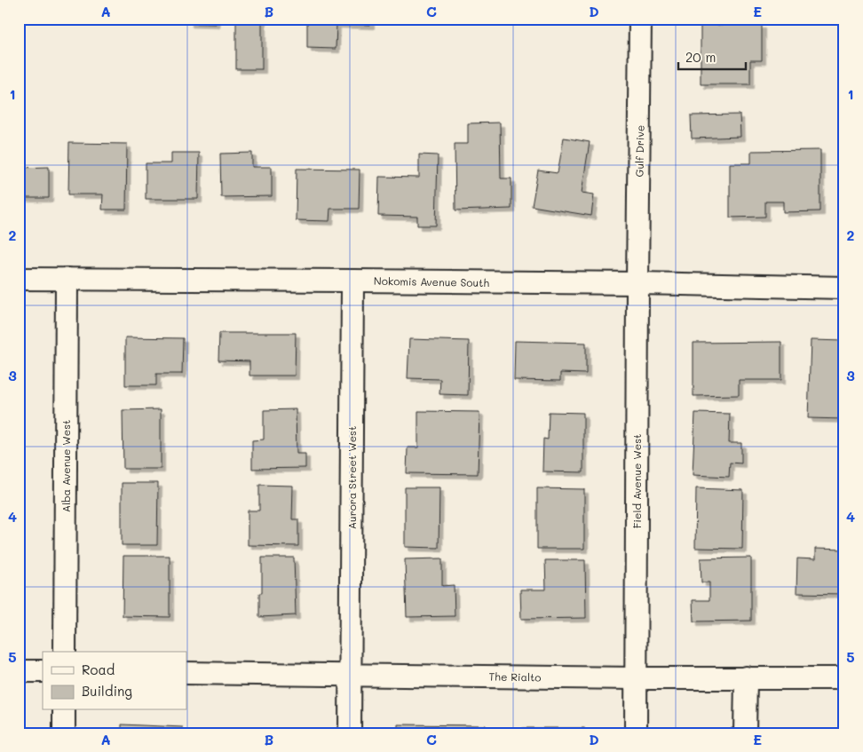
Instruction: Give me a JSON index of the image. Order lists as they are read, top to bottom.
{
  "streets": {
    "street": [
      "Gulf Drive",
      "Nokomis Avenue South",
      "Alba Avenue West",
      "Aurora Street West",
      "Field Avenue West",
      "The Rialto"
    ]
  },
  "crossings": [
    ["Gulf Drive", "Nokomis Avenue South"],
    ["Gulf Drive", "Field Avenue West"],
    ["Nokomis Avenue South", "Alba Avenue West"],
    ["Nokomis Avenue South", "Aurora Street West"],
    ["Nokomis Avenue South", "Field Avenue West"],
    ["Aurora Street West", "The Rialto"],
    ["Field Avenue West", "The Rialto"]
  ],
  "legend": ["Road", "Building"],
  "scale_bar": "20 m",
  "grid": {
    "columns": [
      "A",
      "B",
      "C",
      "D",
      "E"
    ],
    "rows": [
      "1",
      "2",
      "3",
      "4",
      "5"
    ]
  }
}
